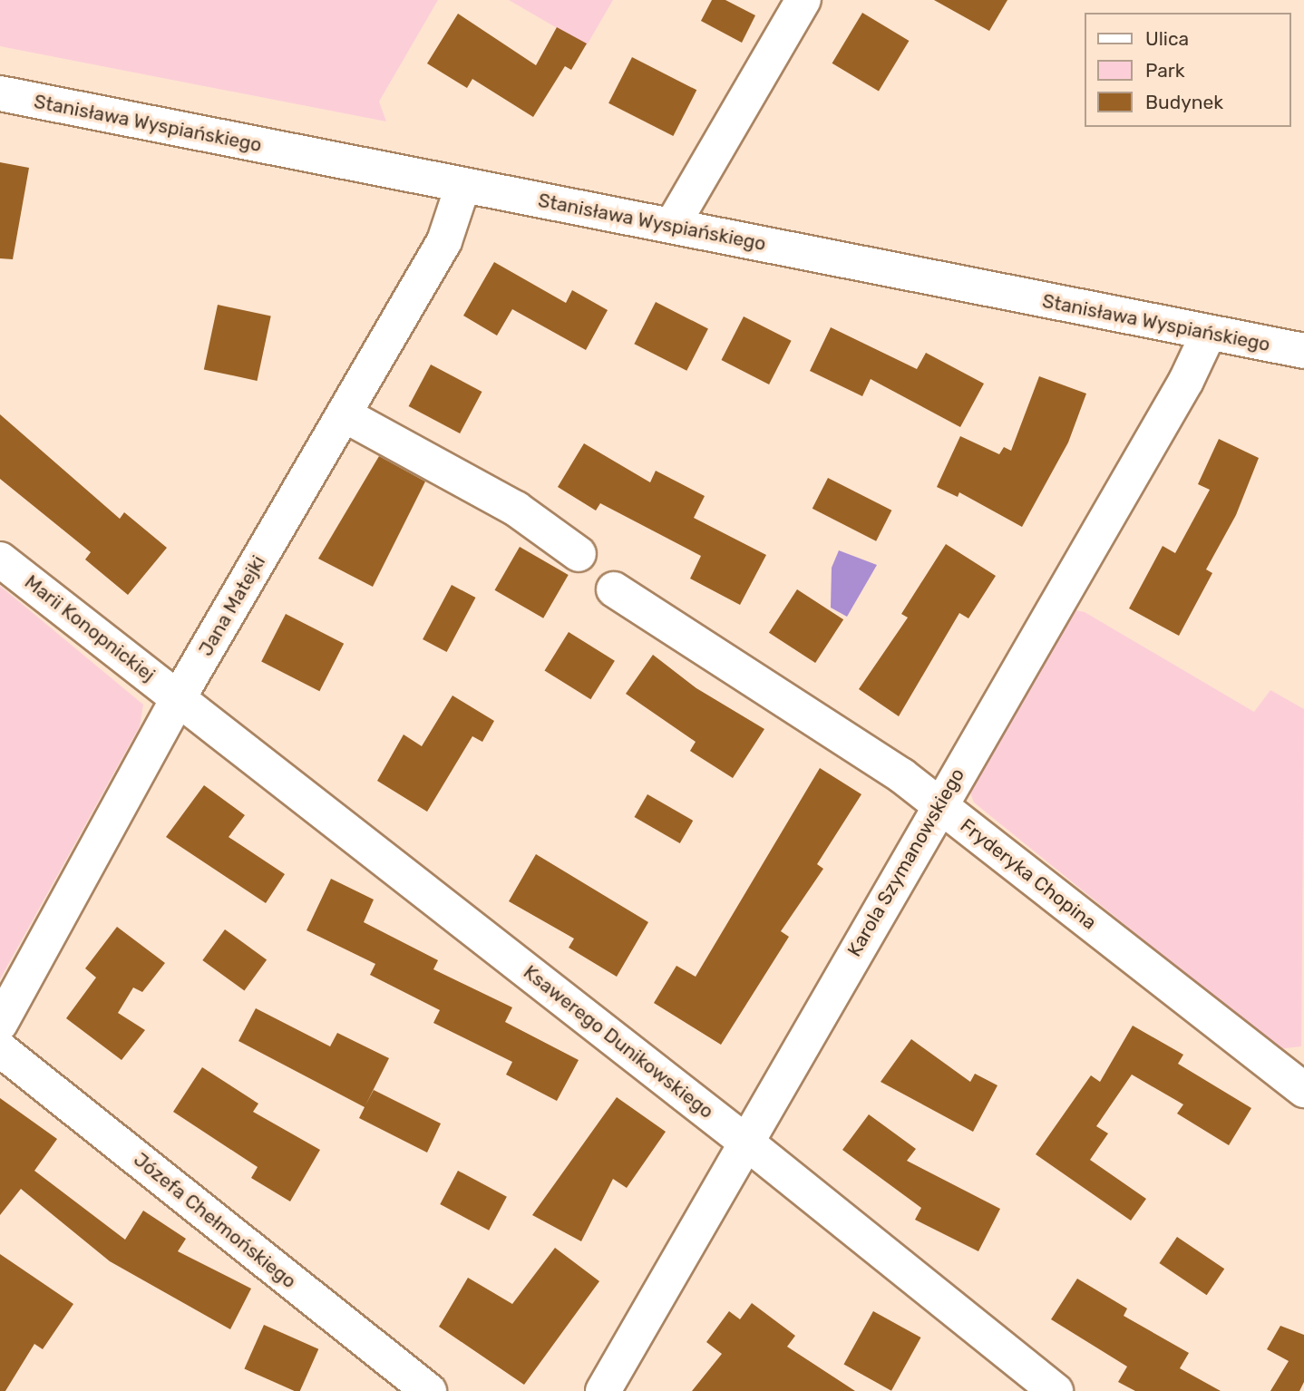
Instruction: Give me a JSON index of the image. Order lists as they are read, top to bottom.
{
  "streets": {
    "street": [
      "Stanisława Wyspiańskiego",
      "Jana Matejki",
      "Marii Konopnickiej",
      "Karola Szymanowskiego",
      "Fryderyka Chopina",
      "Ksawerego Dunikowskiego",
      "Józefa Chełmońskiego"
    ]
  },
  "crossings": [
    ["Stanisława Wyspiańskiego", "Jana Matejki"],
    ["Stanisława Wyspiańskiego", "Karola Szymanowskiego"],
    ["Jana Matejki", "Marii Konopnickiej"],
    ["Jana Matejki", "Ksawerego Dunikowskiego"],
    ["Marii Konopnickiej", "Ksawerego Dunikowskiego"],
    ["Karola Szymanowskiego", "Fryderyka Chopina"],
    ["Karola Szymanowskiego", "Ksawerego Dunikowskiego"]
  ],
  "legend": ["Ulica", "Park", "Budynek"]
}
